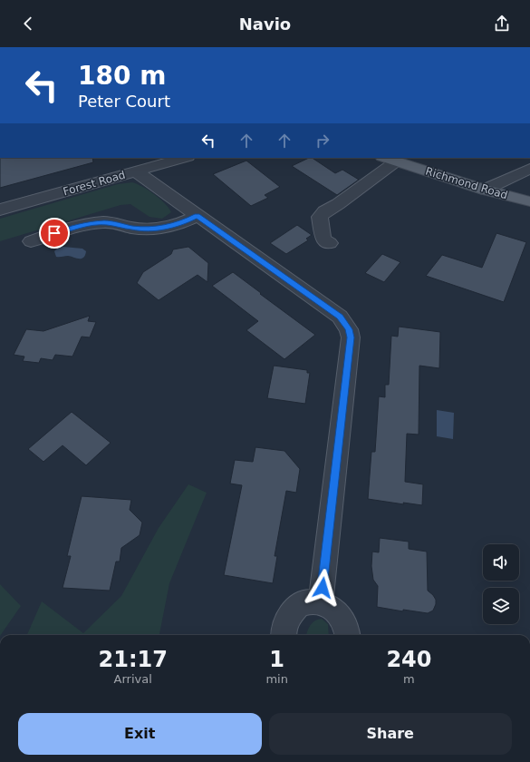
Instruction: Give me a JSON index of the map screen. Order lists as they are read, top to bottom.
{
  "streets": {
    "main road": ["Richmond Road"],
    "street": ["Forest Road"]
  },
  "page": {
    "header": "Navio",
    "turn": ["180 m", "Peter Court"],
    "eta": [
      "21:17",
      "Arrival",
      "1",
      "min",
      "240",
      "m"
    ],
    "buttons": ["Exit", "Share"]
  }
}
